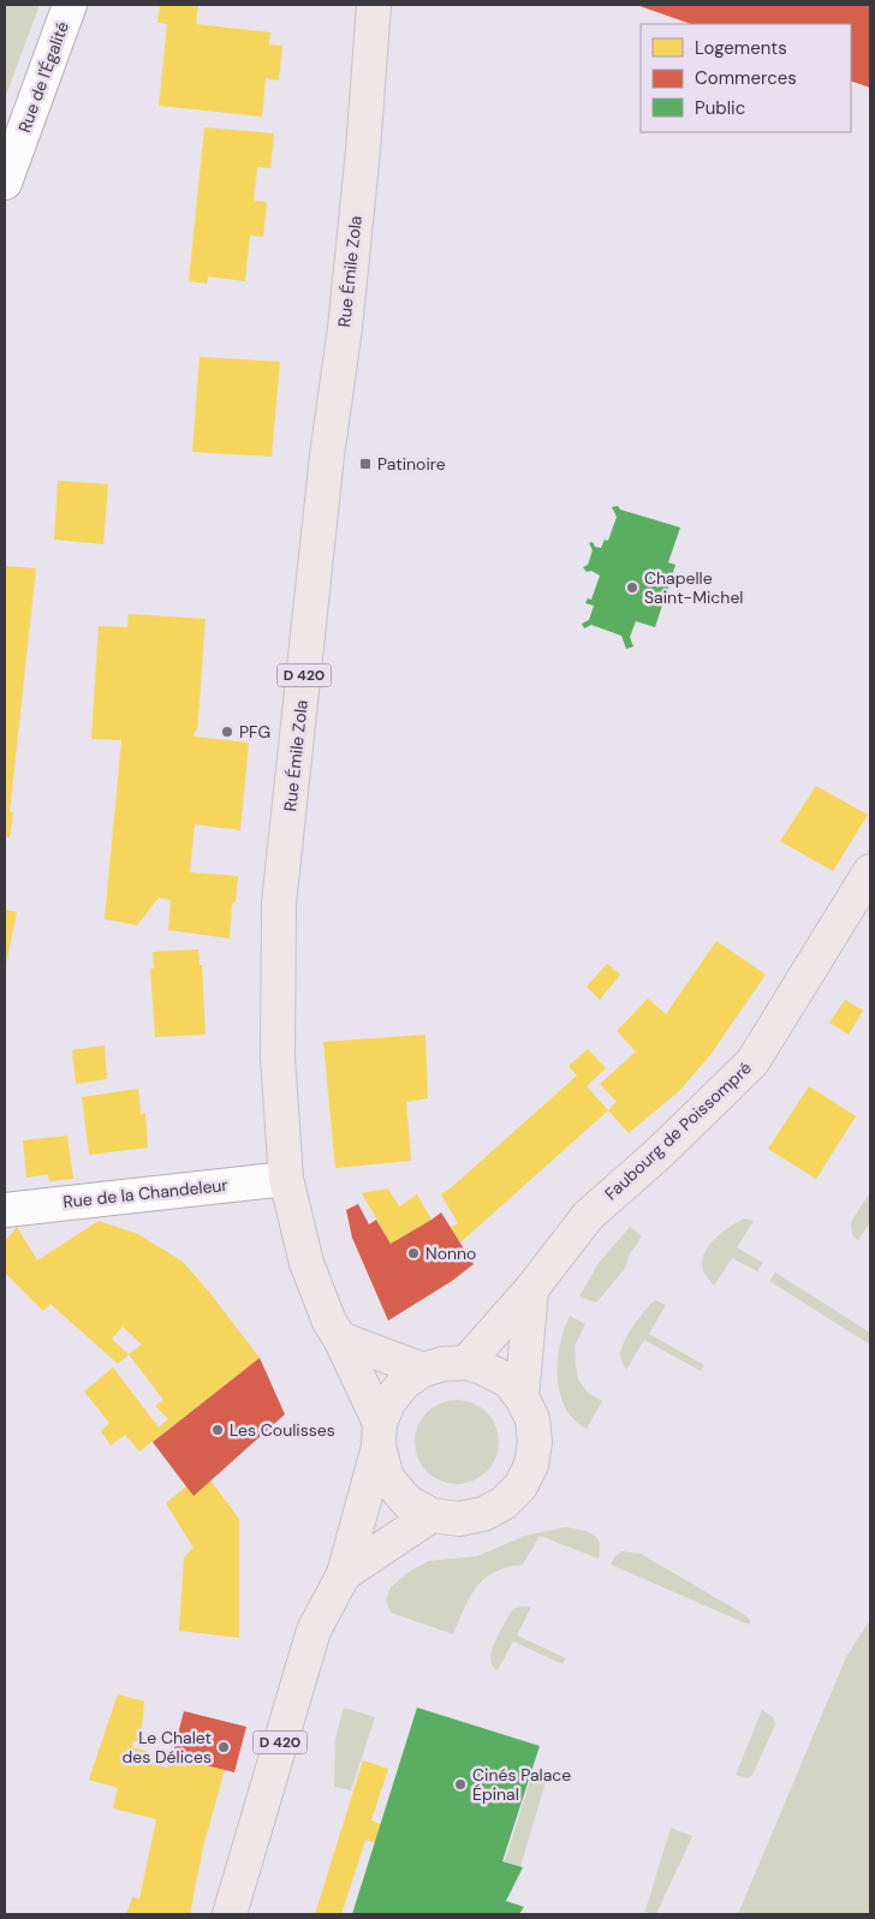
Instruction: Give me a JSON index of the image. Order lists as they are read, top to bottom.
{
  "streets": {
    "main road": ["Rue Émile Zola", "D 420", "Faubourg de Poissompré"],
    "street": ["Rue de l'Égalité", "Rue de la Chandeleur"]
  },
  "crossings": [
    ["Rue Émile Zola", "D 420"],
    ["Rue Émile Zola", "Rue de la Chandeleur"],
    ["D 420", "Faubourg de Poissompré"]
  ],
  "places": {
    "transit": ["Patinoire"],
    "other": [
      "Chapelle Saint-Michel",
      "PFG",
      "Nonno",
      "Les Coulisses",
      "Le Chalet des Délices",
      "Cinés Palace Épinal"
    ]
  },
  "legend": ["Logements", "Commerces", "Public"]
}
